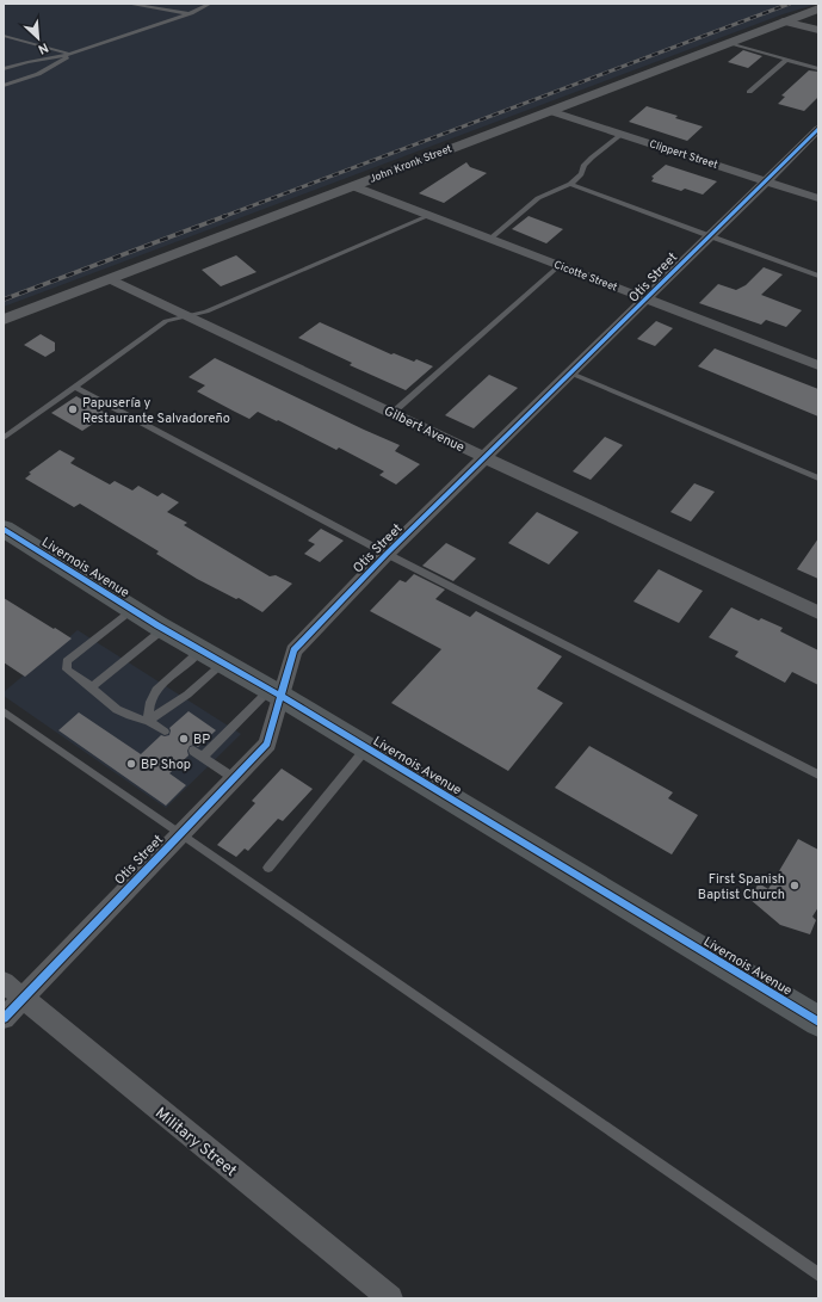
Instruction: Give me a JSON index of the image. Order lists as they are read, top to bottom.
{
  "streets": {
    "main road": ["Livernois Avenue"],
    "street": [
      "Clippert Street",
      "John Kronk Street",
      "Cicotte Street",
      "Otis Street",
      "Gilbert Avenue",
      "Military Street"
    ]
  },
  "crossings": [
    ["Clippert Street", "John Kronk Street"],
    ["Clippert Street", "Otis Street"],
    ["John Kronk Street", "Cicotte Street"],
    ["John Kronk Street", "Gilbert Avenue"],
    ["Cicotte Street", "Otis Street"],
    ["Otis Street", "Gilbert Avenue"],
    ["Otis Street", "Livernois Avenue"],
    ["Otis Street", "Military Street"]
  ],
  "places": [
    "Papusería y Restaurante Salvadoreño",
    "BP",
    "BP Shop",
    "First Spanish Baptist Church"
  ],
  "north": "bottom right"
}
